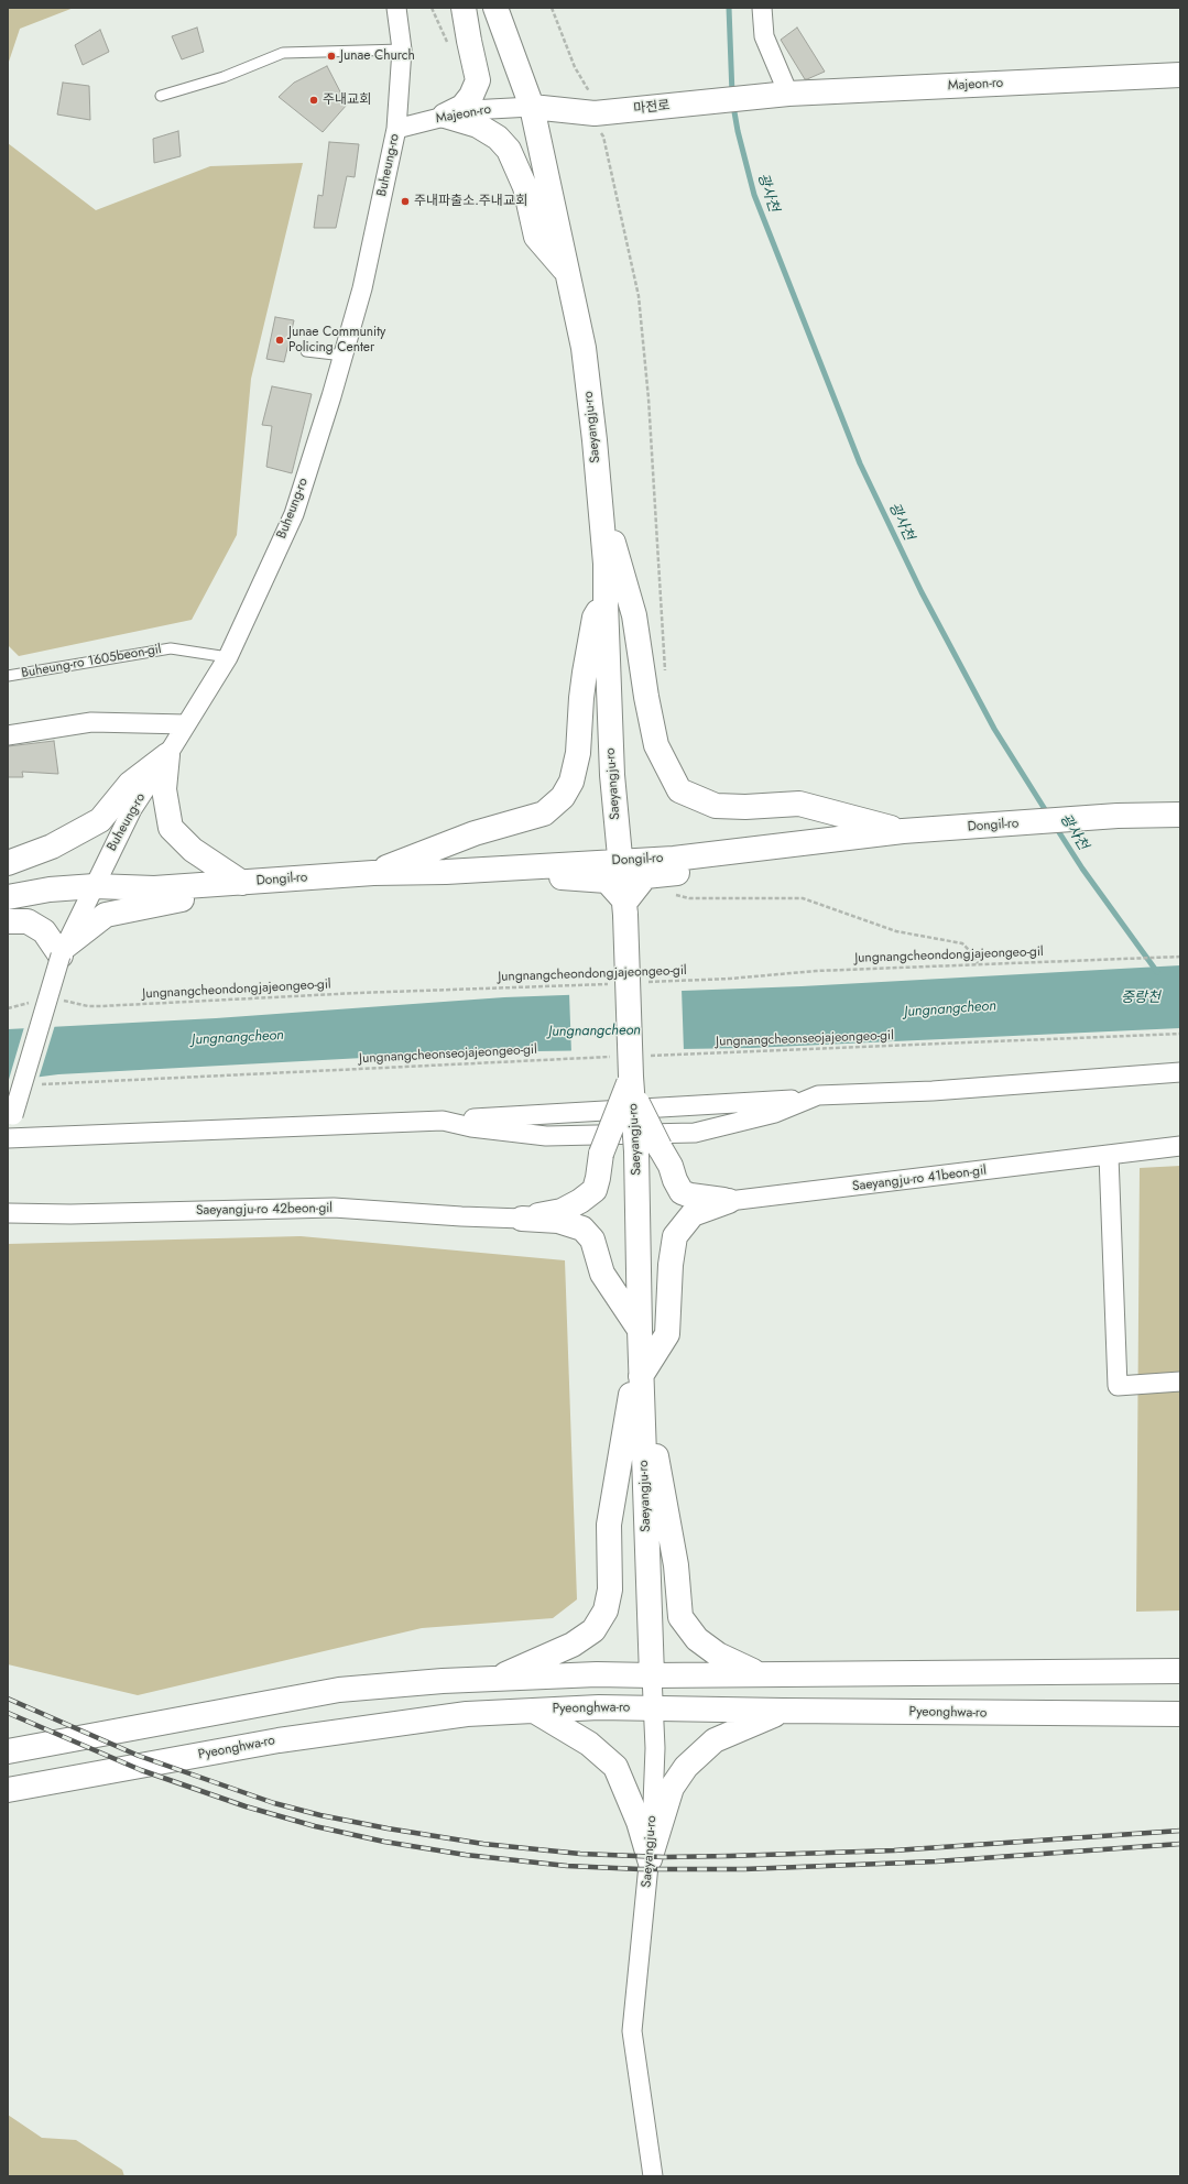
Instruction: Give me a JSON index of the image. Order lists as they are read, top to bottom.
{
  "streets": {
    "main road": [
      "Majeon-ro",
      "마전로",
      "Saeyangju-ro",
      "Dongil-ro",
      "Pyeonghwa-ro"
    ],
    "street": ["Buheung-ro", "Saeyangju-ro 41beon-gil", "Saeyangju-ro 42beon-gil"],
    "lane": ["Buheung-ro 1605beon-gil"],
    "path": ["Jungnangcheondongjajeongeo-gil", "Jungnangcheonseojajeongeo-gil"]
  },
  "crossings": [
    ["Majeon-ro", "마전로"],
    ["Majeon-ro", "Buheung-ro"],
    ["Majeon-ro", "Saeyangju-ro"],
    ["마전로", "Saeyangju-ro"],
    ["Buheung-ro", "Buheung-ro 1605beon-gil"],
    ["Buheung-ro", "Dongil-ro"],
    ["Saeyangju-ro", "Dongil-ro"],
    ["Saeyangju-ro", "Pyeonghwa-ro"]
  ],
  "water": ["광사천", "중랑천", "Jungnangcheon"],
  "places": [
    "Junae Church",
    "주내교회",
    "주내파출소.주내교회",
    "Junae Community Policing Center"
  ]
}
